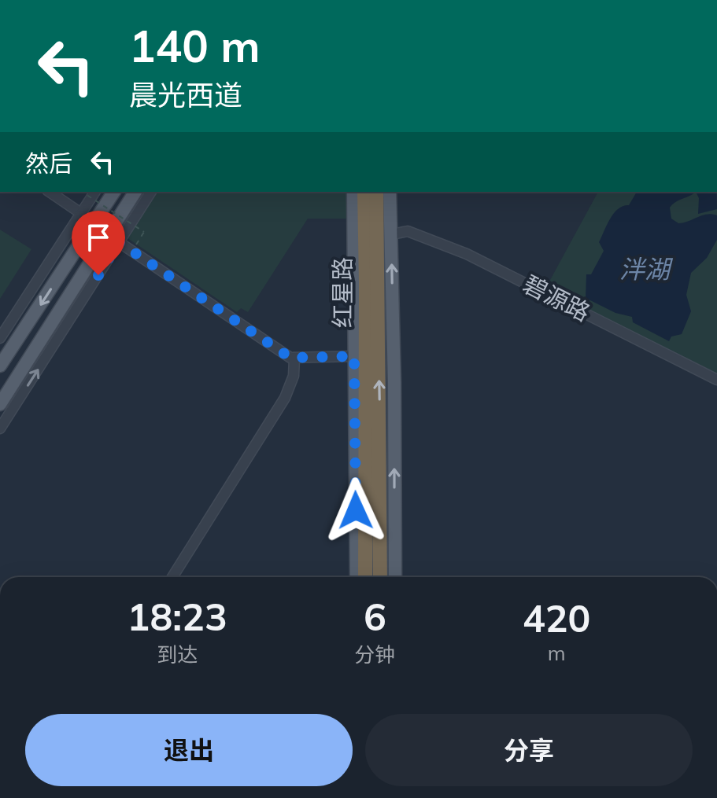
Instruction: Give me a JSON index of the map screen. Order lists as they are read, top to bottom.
{
  "streets": {
    "highway": ["红星路"],
    "street": ["碧源路"]
  },
  "water": ["泮湖"],
  "page": {
    "turn": ["140 m", "晨光西道"],
    "then": "然后",
    "eta": [
      "18:23",
      "到达",
      "6",
      "分钟",
      "420",
      "m"
    ],
    "buttons": ["退出", "分享"]
  }
}
